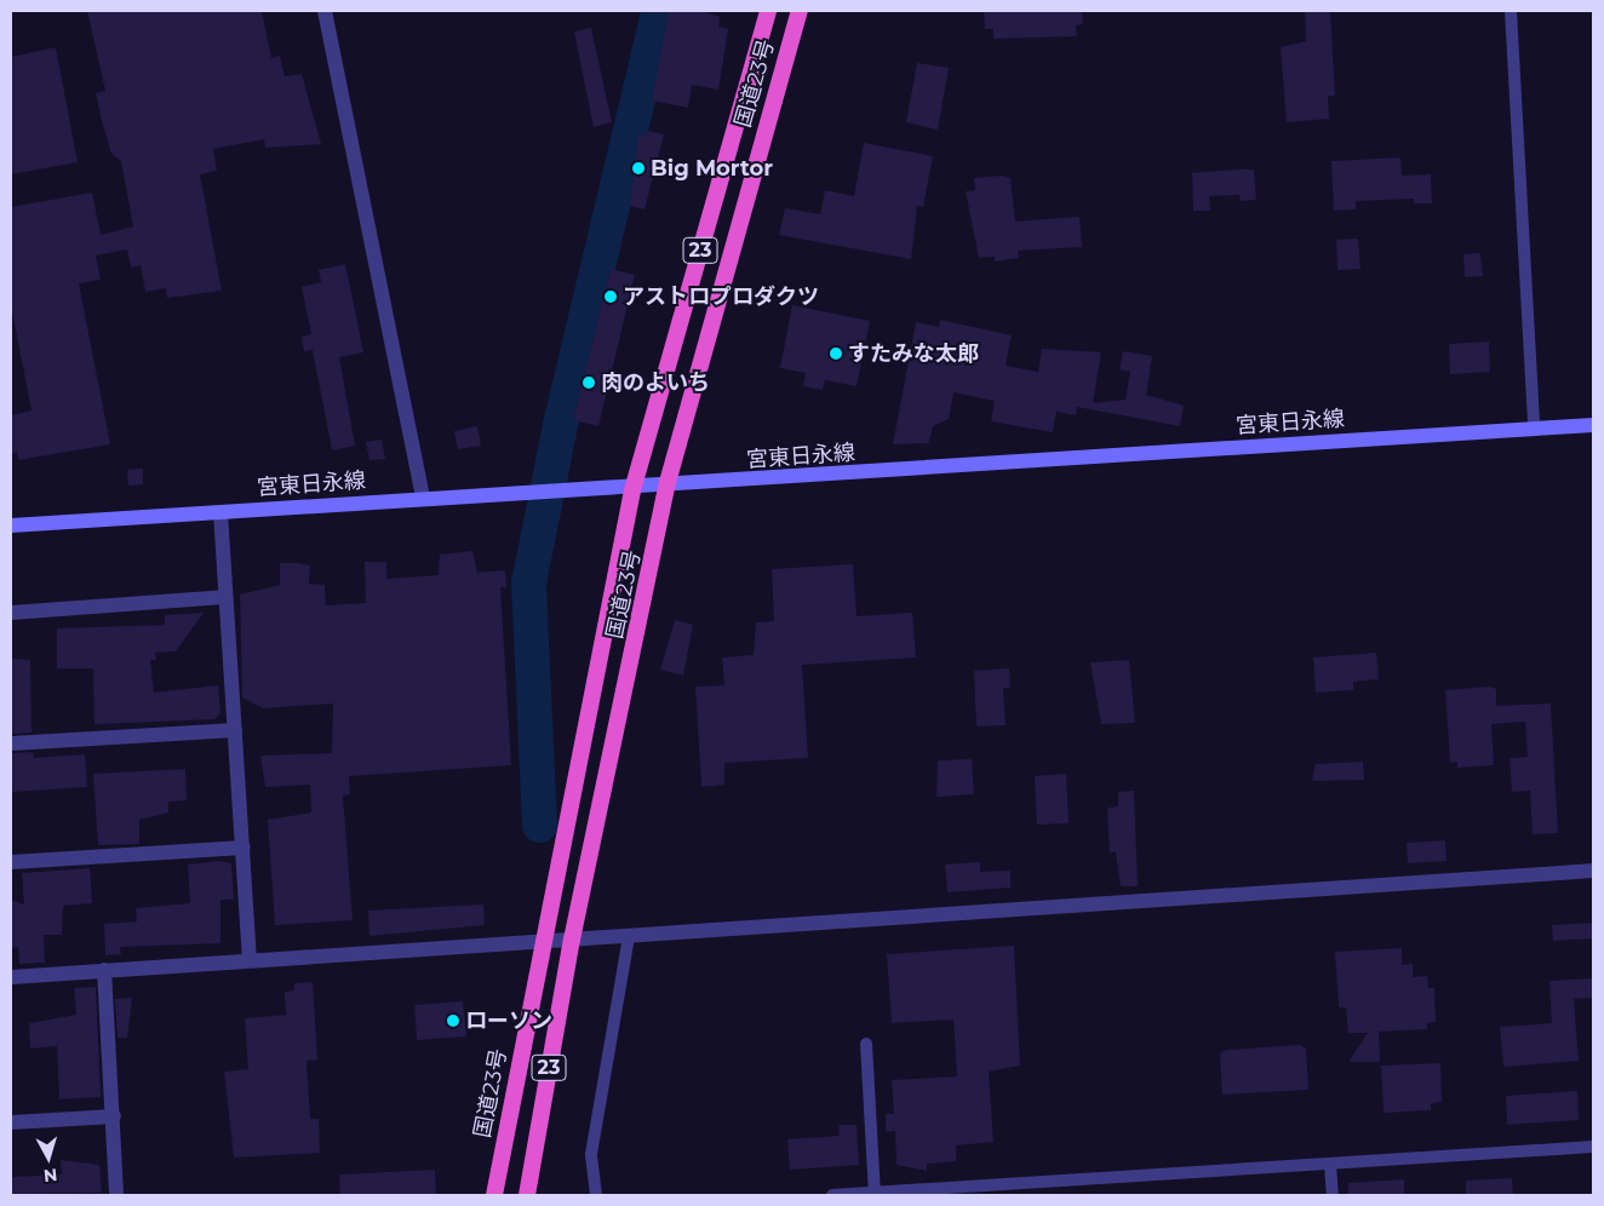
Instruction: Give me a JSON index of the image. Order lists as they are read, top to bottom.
{
  "streets": {
    "highway": ["国道23号", "23"],
    "main road": ["宮東日永線"]
  },
  "crossings": [
    ["国道23号", "宮東日永線"]
  ],
  "places": [
    "Big Mortor",
    "アストロプロダクツ",
    "すたみな太郎",
    "肉のよいち",
    "ローソン"
  ],
  "north": "bottom"
}
